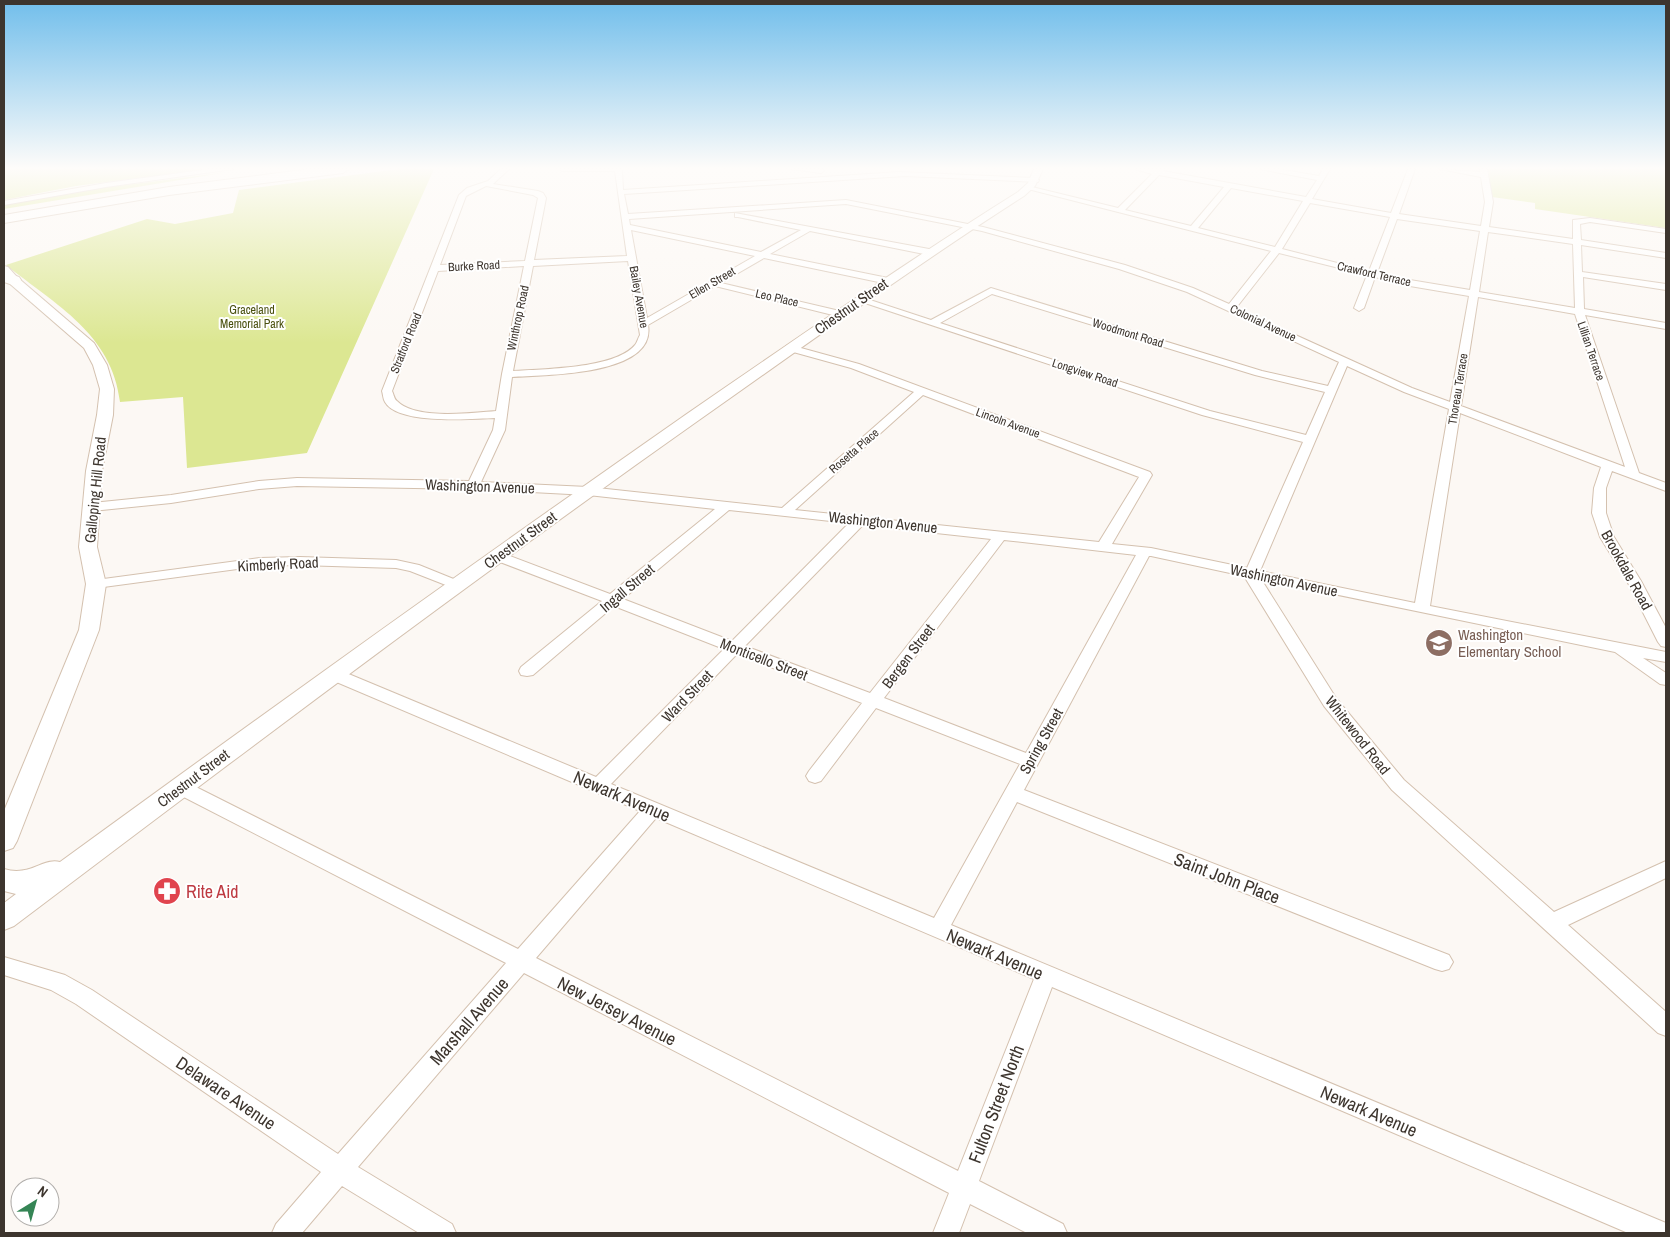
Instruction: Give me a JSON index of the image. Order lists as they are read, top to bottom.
{
  "streets": {
    "main road": ["Chestnut Street", "Galloping Hill Road"],
    "street": [
      "Burke Road",
      "Crawford Terrace",
      "Ellen Street",
      "Bailey Avenue",
      "Leo Place",
      "Winthrop Road",
      "Colonial Avenue",
      "Woodmont Road",
      "Stratford Road",
      "Lillian Terrace",
      "Longview Road",
      "Thoreau Terrace",
      "Lincoln Avenue",
      "Rosetta Place",
      "Washington Avenue",
      "Kimberly Road",
      "Brookdale Road",
      "Ingall Street",
      "Bergen Street",
      "Monticello Street",
      "Ward Street",
      "Whitewood Road",
      "Spring Street",
      "Newark Avenue",
      "Saint John Place",
      "New Jersey Avenue",
      "Marshall Avenue",
      "Delaware Avenue",
      "Fulton Street North"
    ]
  },
  "crossings": [
    ["Burke Road", "Bailey Avenue"],
    ["Burke Road", "Winthrop Road"],
    ["Burke Road", "Stratford Road"],
    ["Crawford Terrace", "Lillian Terrace"],
    ["Crawford Terrace", "Thoreau Terrace"],
    ["Ellen Street", "Bailey Avenue"],
    ["Ellen Street", "Leo Place"],
    ["Bailey Avenue", "Winthrop Road"],
    ["Leo Place", "Chestnut Street"],
    ["Chestnut Street", "Longview Road"],
    ["Chestnut Street", "Lincoln Avenue"],
    ["Chestnut Street", "Washington Avenue"],
    ["Chestnut Street", "Kimberly Road"],
    ["Chestnut Street", "Monticello Street"],
    ["Chestnut Street", "Newark Avenue"],
    ["Chestnut Street", "New Jersey Avenue"],
    ["Winthrop Road", "Stratford Road"],
    ["Winthrop Road", "Washington Avenue"],
    ["Colonial Avenue", "Lillian Terrace"],
    ["Colonial Avenue", "Thoreau Terrace"],
    ["Colonial Avenue", "Brookdale Road"],
    ["Woodmont Road", "Longview Road"],
    ["Thoreau Terrace", "Washington Avenue"],
    ["Lincoln Avenue", "Rosetta Place"],
    ["Lincoln Avenue", "Washington Avenue"],
    ["Rosetta Place", "Washington Avenue"],
    ["Washington Avenue", "Galloping Hill Road"],
    ["Washington Avenue", "Ingall Street"],
    ["Washington Avenue", "Bergen Street"],
    ["Washington Avenue", "Ward Street"],
    ["Washington Avenue", "Whitewood Road"],
    ["Washington Avenue", "Spring Street"],
    ["Galloping Hill Road", "Kimberly Road"],
    ["Ingall Street", "Monticello Street"],
    ["Bergen Street", "Monticello Street"],
    ["Monticello Street", "Ward Street"],
    ["Monticello Street", "Spring Street"],
    ["Ward Street", "Newark Avenue"],
    ["Spring Street", "Newark Avenue"],
    ["Spring Street", "Saint John Place"],
    ["Newark Avenue", "Marshall Avenue"],
    ["Newark Avenue", "Fulton Street North"],
    ["New Jersey Avenue", "Marshall Avenue"],
    ["New Jersey Avenue", "Fulton Street North"],
    ["Marshall Avenue", "Delaware Avenue"]
  ],
  "parks": ["Graceland Memorial Park"],
  "places": {
    "school or university": ["Washington Elementary School"],
    "pharmacy": ["Rite Aid"]
  },
  "north": "top right"
}
